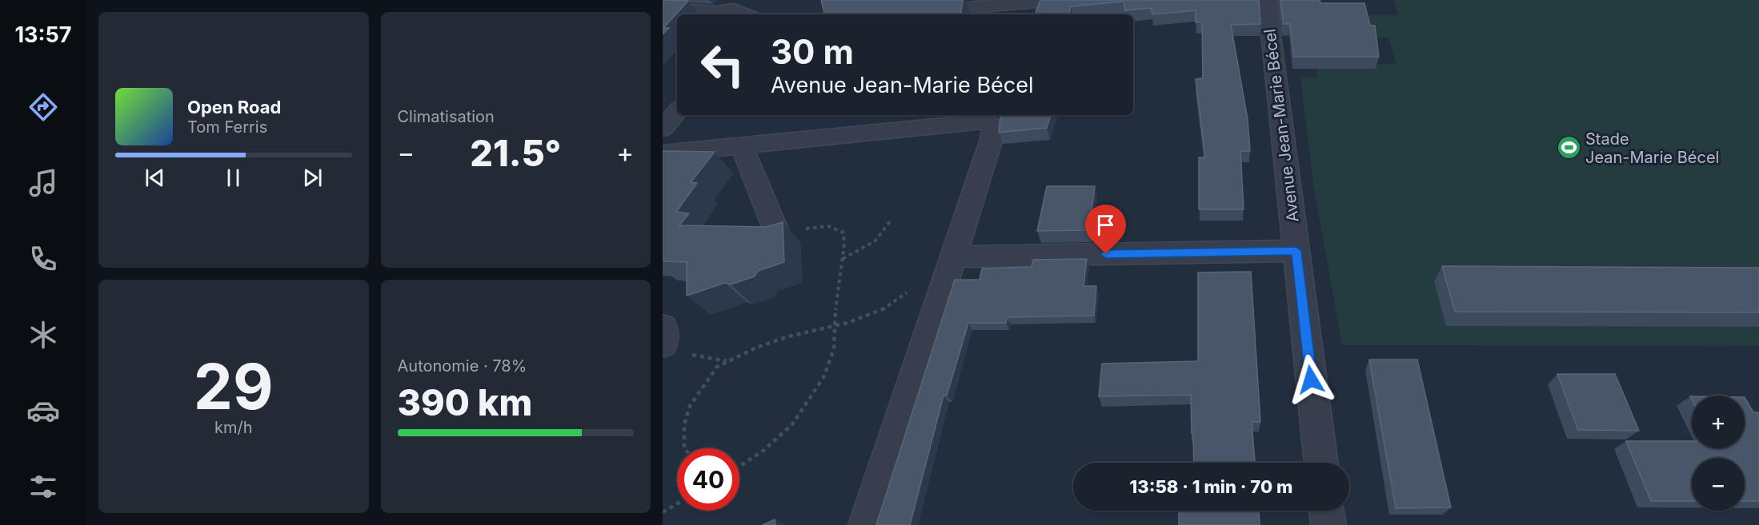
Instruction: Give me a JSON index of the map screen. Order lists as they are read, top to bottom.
{
  "streets": {
    "street": ["Avenue Jean-Marie Bécel"]
  },
  "places": {
    "sports": ["Stade Jean-Marie Bécel"]
  },
  "page": {
    "tabs": "13:57",
    "tile": [
      "Climatisation",
      ["29", "km/h"],
      ["Autonomie · 78%", "390 km"]
    ],
    "turn": ["30 m", "Avenue Jean-Marie Bécel"],
    "song": ["Open Road", "Tom Ferris"],
    "heat": ["−", "21.5°", "+"],
    "map_buttons": ["+", "−"],
    "limit": "40",
    "trip": "13:58 · 1 min · 70 m"
  }
}
